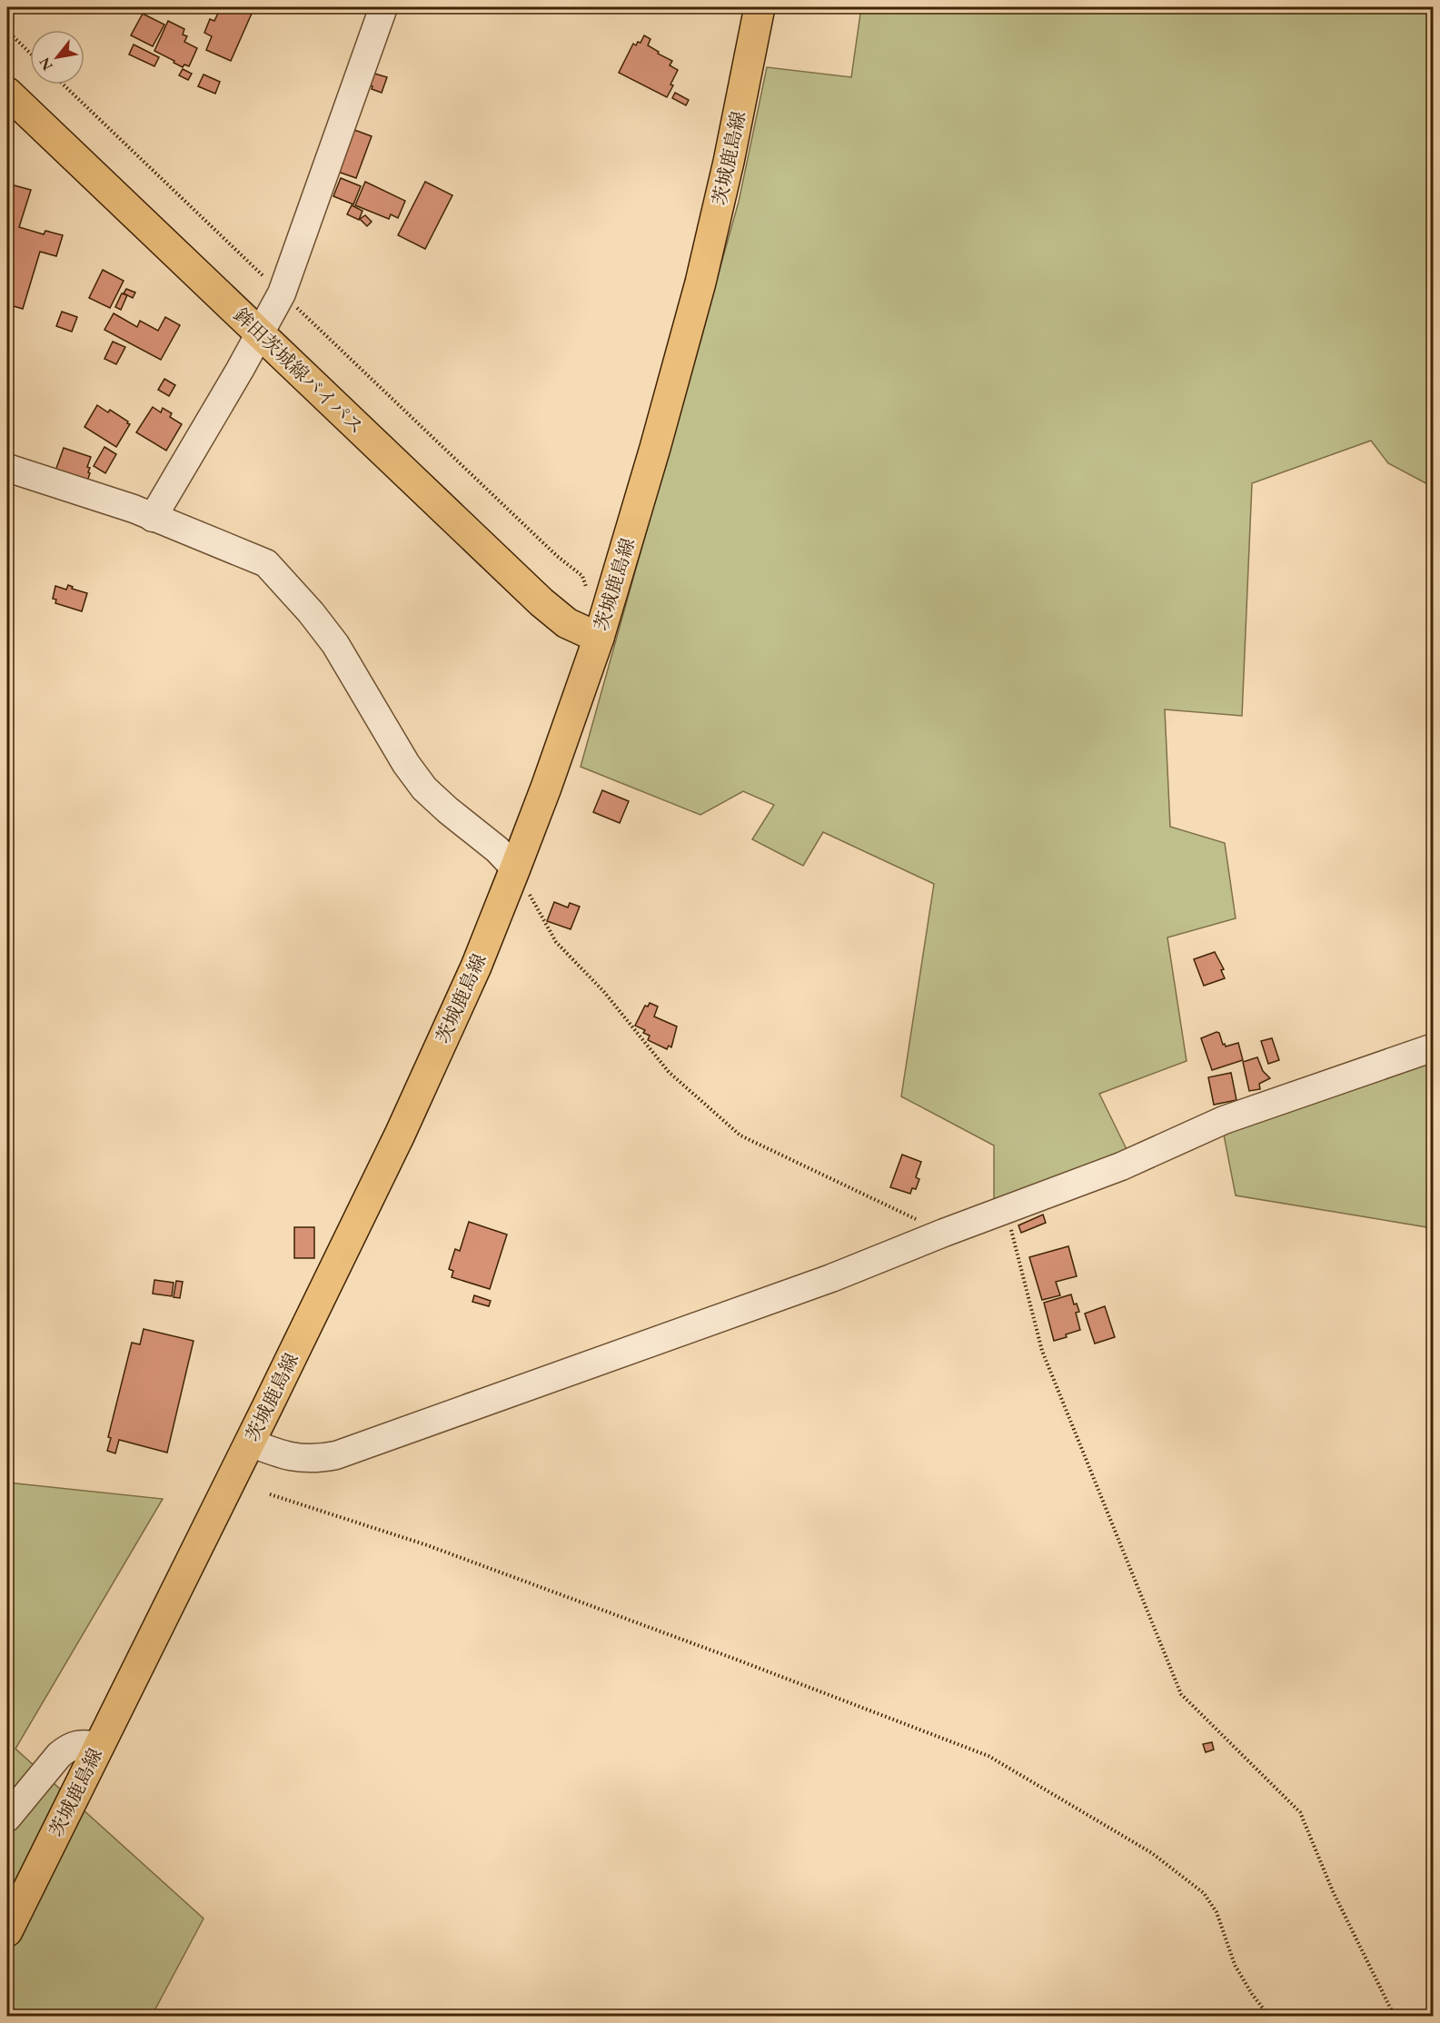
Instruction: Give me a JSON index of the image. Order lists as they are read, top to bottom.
{
  "streets": {
    "main road": ["茨城鹿島線", "鉾田茨城線バイパス"]
  },
  "crossings": [
    ["茨城鹿島線", "鉾田茨城線バイパス"]
  ],
  "north": "bottom left"
}
